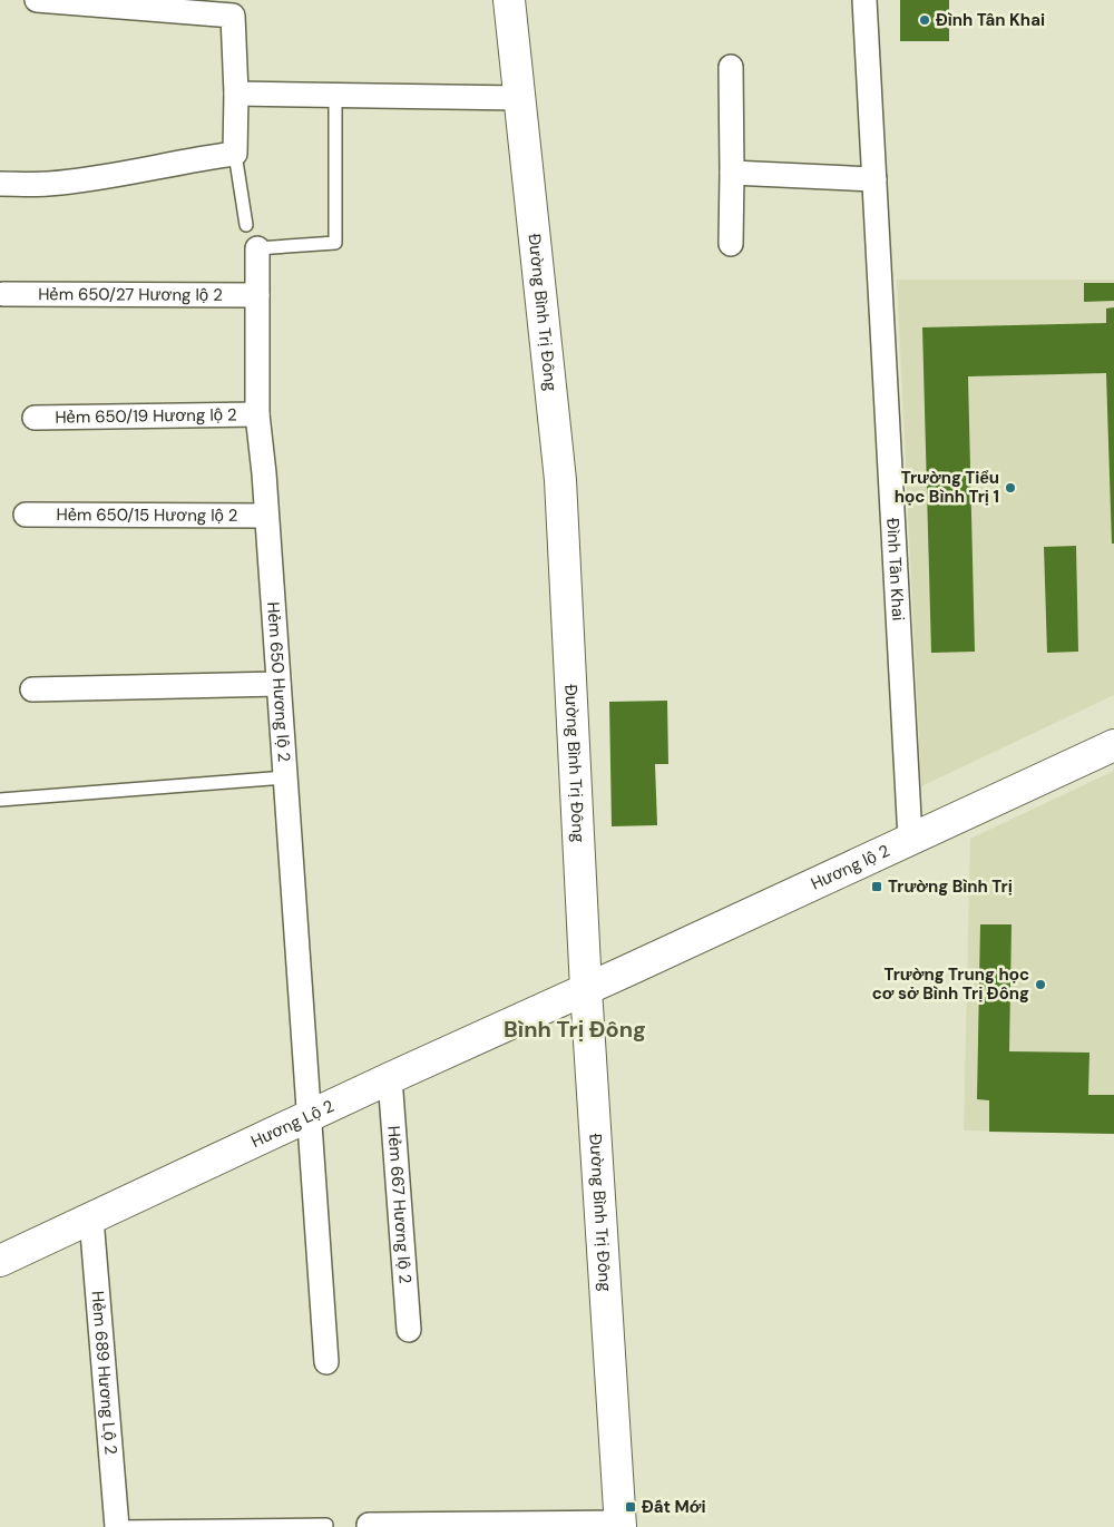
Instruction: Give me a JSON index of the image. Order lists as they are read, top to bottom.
{
  "streets": {
    "street": [
      "Hẻm 650/27 Hương lộ 2",
      "Đường Bình Trị Đông",
      "Hẻm 650/19 Hương lộ 2",
      "Hẻm 650/15 Hương lộ 2",
      "Đình Tân Khai",
      "Hẻm 650 Hương lộ 2",
      "Hương lộ 2",
      "Hương Lộ 2",
      "Hẻm 667 Hương lộ 2",
      "Hẻm 689 Hương Lộ 2"
    ]
  },
  "crossings": [
    ["Hẻm 650/27 Hương lộ 2", "Hẻm 650 Hương lộ 2"],
    ["Đường Bình Trị Đông", "Hương lộ 2"],
    ["Đường Bình Trị Đông", "Hương Lộ 2"],
    ["Hẻm 650/19 Hương lộ 2", "Hẻm 650 Hương lộ 2"],
    ["Hẻm 650/15 Hương lộ 2", "Hẻm 650 Hương lộ 2"],
    ["Đình Tân Khai", "Hương lộ 2"],
    ["Hẻm 650 Hương lộ 2", "Hương Lộ 2"],
    ["Hương lộ 2", "Hương Lộ 2"],
    ["Hương Lộ 2", "Hẻm 667 Hương lộ 2"],
    ["Hương Lộ 2", "Hẻm 689 Hương Lộ 2"]
  ],
  "districts": ["Bình Trị Đông"],
  "places": {
    "other": ["Đình Tân Khai", "Trường Tiểu học Bình Trị 1", "Trường Trung học cơ sở Bình Trị Đông"],
    "transit": ["Trường Bình Trị", "Đất Mới"]
  }
}
